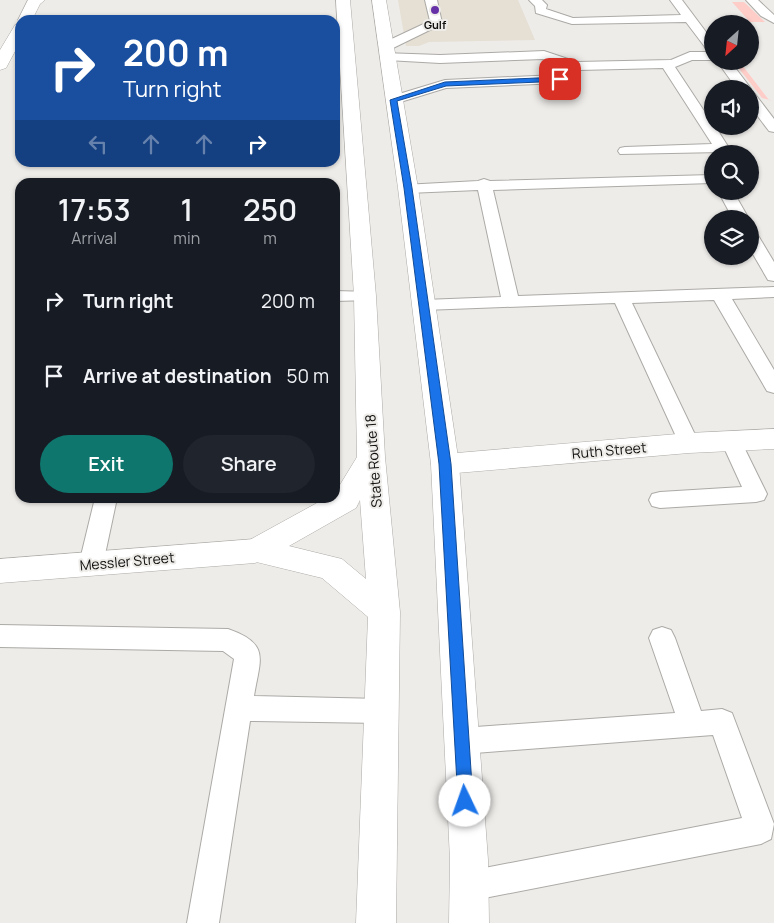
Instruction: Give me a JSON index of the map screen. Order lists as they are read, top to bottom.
{
  "streets": {
    "main road": ["Ruth Street", "State Route 18", "Messler Street"]
  },
  "places": ["Gulf"],
  "north": "bottom left",
  "page": {
    "turn": ["200 m", "Turn right"],
    "eta": [
      "17:53",
      "Arrival",
      "1",
      "min",
      "250",
      "m"
    ],
    "list": [
      {
        "name": "Turn right",
        "value": "200 m"
      },
      {
        "name": "Arrive at destination",
        "value": "50 m"
      }
    ],
    "buttons": ["Exit", "Share"]
  }
}
